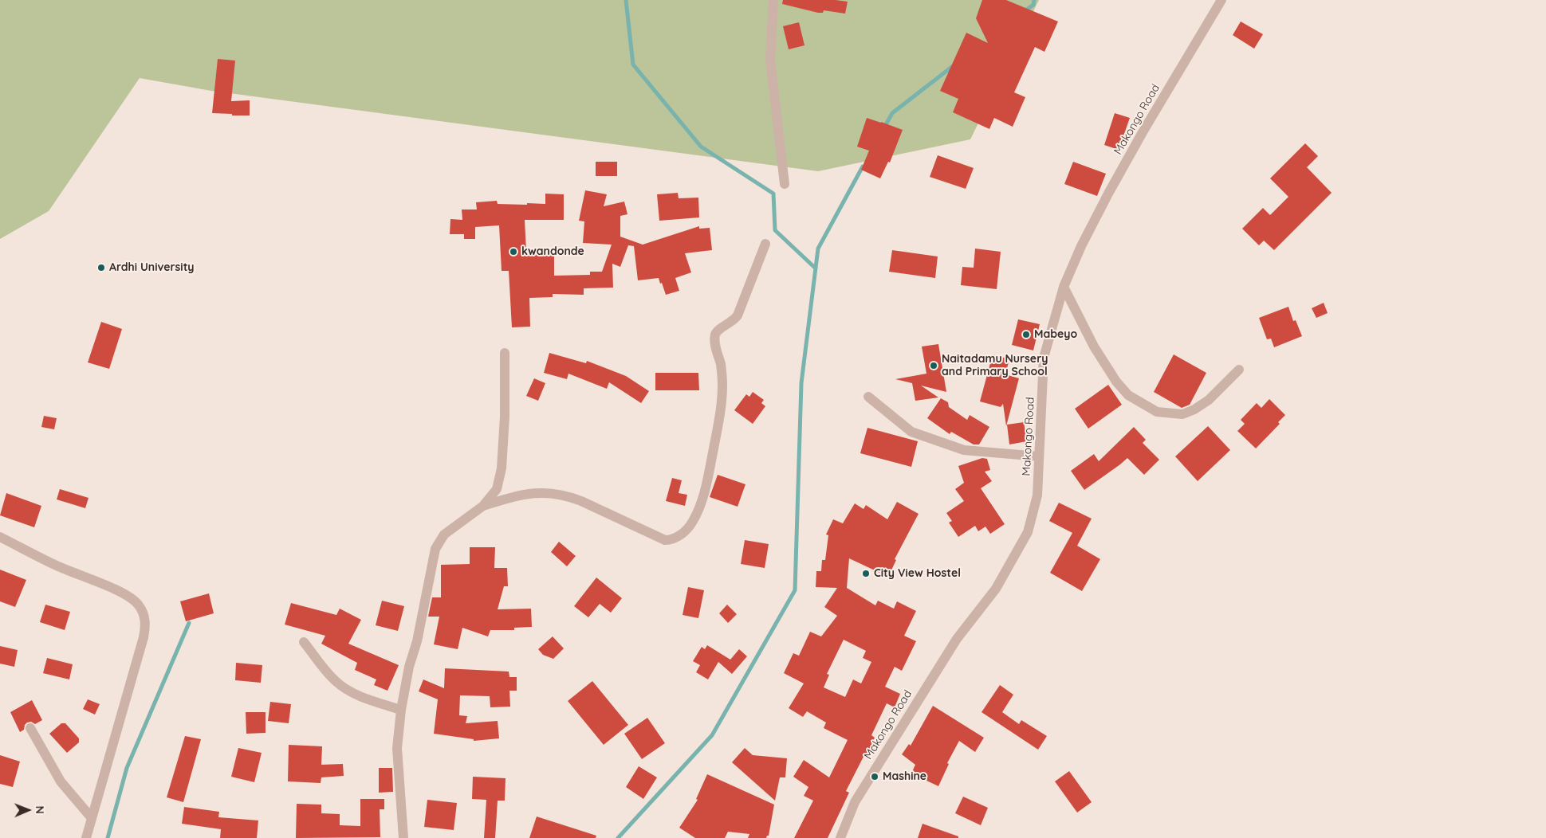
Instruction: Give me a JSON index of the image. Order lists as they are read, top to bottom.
{
  "streets": {
    "street": ["Makongo Road"]
  },
  "places": [
    "kwandonde",
    "Ardhi University",
    "Mabeyo",
    "Naitadamu Nursery and Primary School",
    "City View Hostel",
    "Mashine"
  ],
  "north": "right"
}
